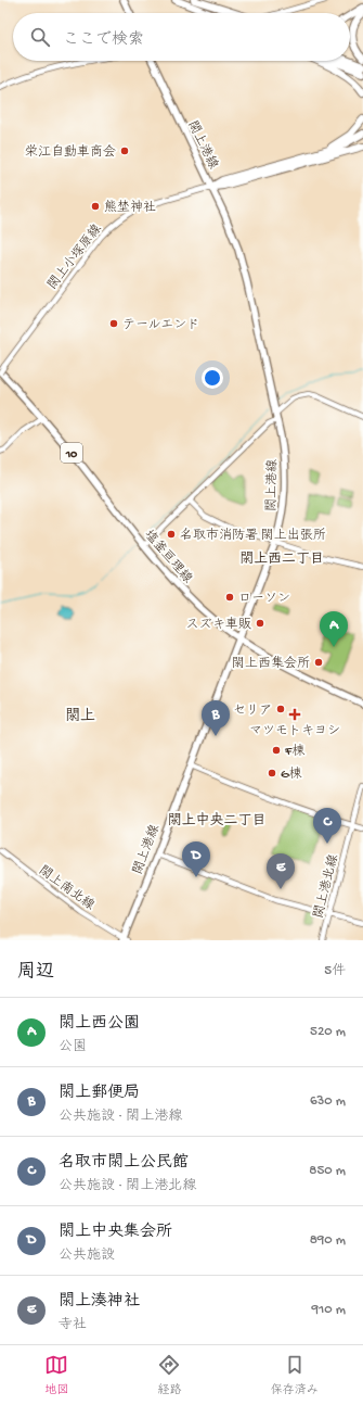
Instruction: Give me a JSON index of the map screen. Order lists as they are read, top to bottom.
{
  "streets": {
    "main road": ["閖上港線", "10", "塩釜亘理線"],
    "street": ["閖上小塚原線", "閖上港北線", "閖上南北線"]
  },
  "crossings": [
    ["閖上港線", "閖上小塚原線"],
    ["閖上港線", "塩釜亘理線"],
    ["閖上港線", "閖上南北線"],
    ["閖上小塚原線", "塩釜亘理線"]
  ],
  "districts": ["閖上西二丁目", "閖上", "閖上中央二丁目"],
  "places": {
    "other": [
      "栄江自動車商会",
      "熊埜神社",
      "テールエンド",
      "名取市消防署 閖上出張所",
      "ローソン",
      "スズキ車販",
      "閖上西集会所",
      "セリア",
      "F棟",
      "G棟"
    ],
    "health": ["マツモトキヨシ"]
  },
  "page": {
    "search": "ここで検索",
    "pins": [
      "A",
      "B",
      "C",
      "D",
      "E"
    ],
    "heading": ["周辺", "5件"],
    "list": [
      {
        "mark": "A",
        "name": "閖上西公園",
        "note": "公園",
        "value": "520 m"
      },
      {
        "mark": "B",
        "name": "閖上郵便局",
        "note": "公共施設 · 閖上港線",
        "value": "630 m"
      },
      {
        "mark": "C",
        "name": "名取市閖上公民館",
        "note": "公共施設 · 閖上港北線",
        "value": "850 m"
      },
      {
        "mark": "D",
        "name": "閖上中央集会所",
        "note": "公共施設",
        "value": "890 m"
      },
      {
        "mark": "E",
        "name": "閖上湊神社",
        "note": "寺社",
        "value": "910 m"
      }
    ],
    "nav": ["地図", "経路", "保存済み"]
  }
}
